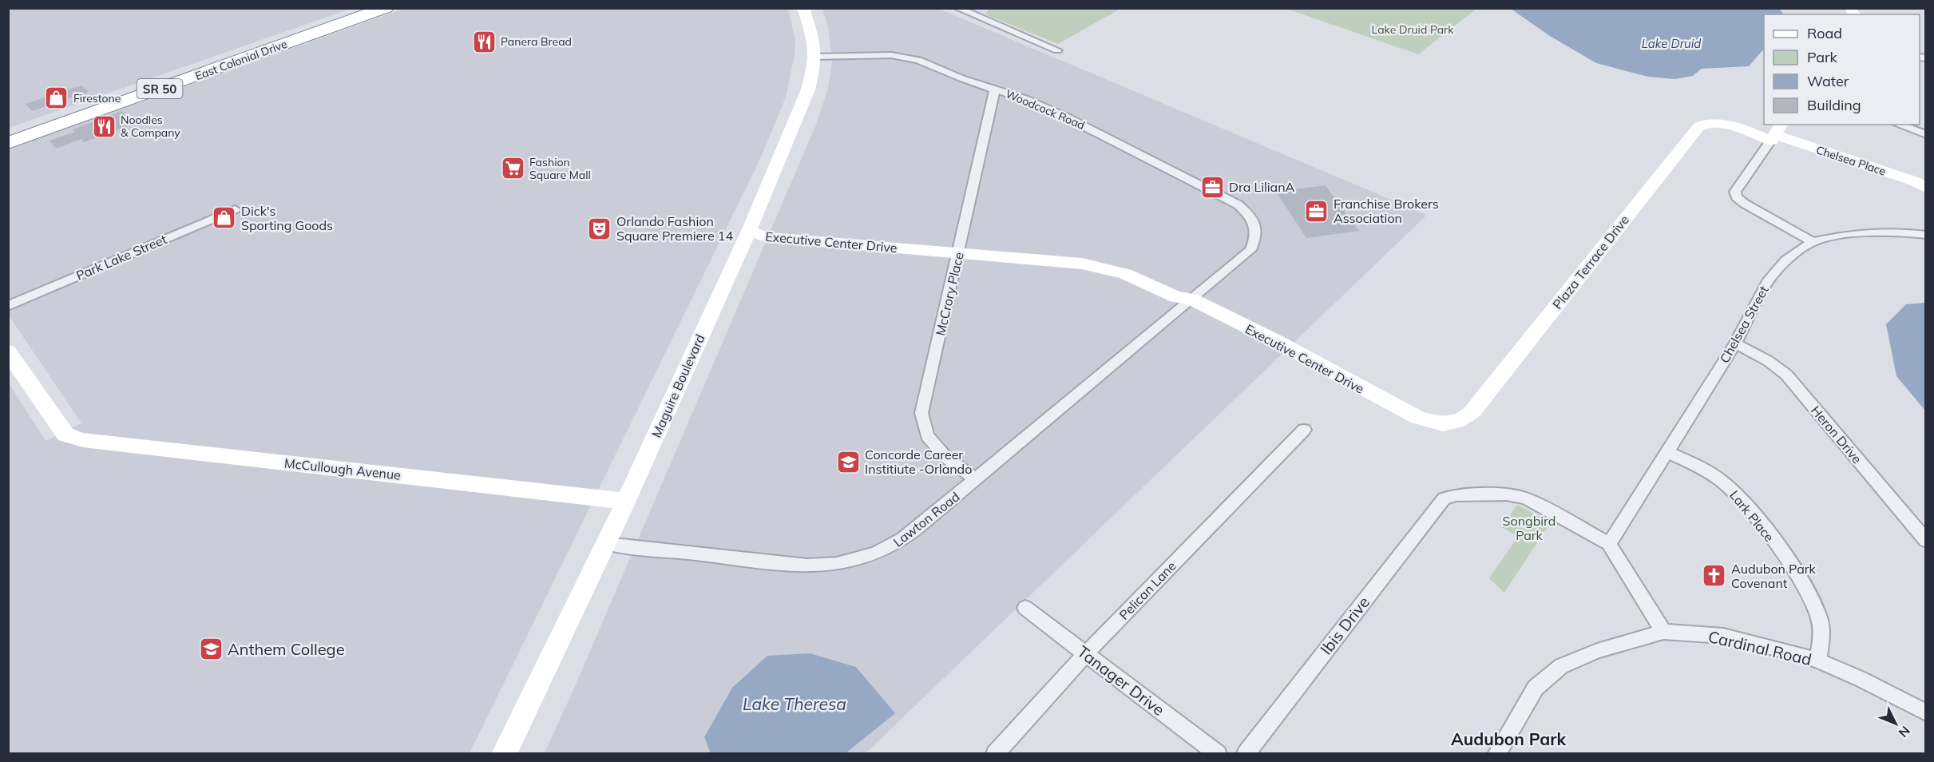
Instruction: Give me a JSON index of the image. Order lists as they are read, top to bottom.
{
  "streets": {
    "highway": ["East Colonial Drive", "SR 50"],
    "street": [
      "Woodcock Road",
      "Chelsea Place",
      "Executive Center Drive",
      "Park Lake Street",
      "Plaza Terrace Drive",
      "McCrory Place",
      "Chelsea Street",
      "Maguire Boulevard",
      "Heron Drive",
      "McCullough Avenue",
      "Lark Place",
      "Lawton Road",
      "Pelican Lane",
      "Ibis Drive",
      "Cardinal Road",
      "Tanager Drive"
    ]
  },
  "crossings": [
    ["Woodcock Road", "McCrory Place"],
    ["Woodcock Road", "Maguire Boulevard"],
    ["Woodcock Road", "Lawton Road"],
    ["Chelsea Place", "Plaza Terrace Drive"],
    ["Executive Center Drive", "Plaza Terrace Drive"],
    ["Executive Center Drive", "McCrory Place"],
    ["Executive Center Drive", "Maguire Boulevard"],
    ["Executive Center Drive", "Lawton Road"],
    ["McCrory Place", "Lawton Road"],
    ["Chelsea Street", "Heron Drive"],
    ["Chelsea Street", "Lark Place"],
    ["Chelsea Street", "Ibis Drive"],
    ["Maguire Boulevard", "McCullough Avenue"],
    ["Maguire Boulevard", "Lawton Road"],
    ["Lark Place", "Cardinal Road"],
    ["Pelican Lane", "Tanager Drive"]
  ],
  "districts": ["Audubon Park"],
  "water": ["Lake Druid", "Lake Theresa"],
  "parks": ["Lake Druid Park", "Songbird Park"],
  "places": {
    "restaurant": ["Panera Bread", "Noodles & Company"],
    "shop": ["Firestone", "Dick's Sporting Goods"],
    "supermarket": ["Fashion Square Mall"],
    "office": ["Dra LilianA", "Franchise Brokers Association"],
    "theatre": ["Orlando Fashion Square Premiere 14"],
    "school or university": ["Concorde Career Institiute -Orlando", "Anthem College"],
    "church": ["Audubon Park Covenant"]
  },
  "legend": [
    "Road",
    "Park",
    "Water",
    "Building"
  ],
  "north": "bottom right"
}
